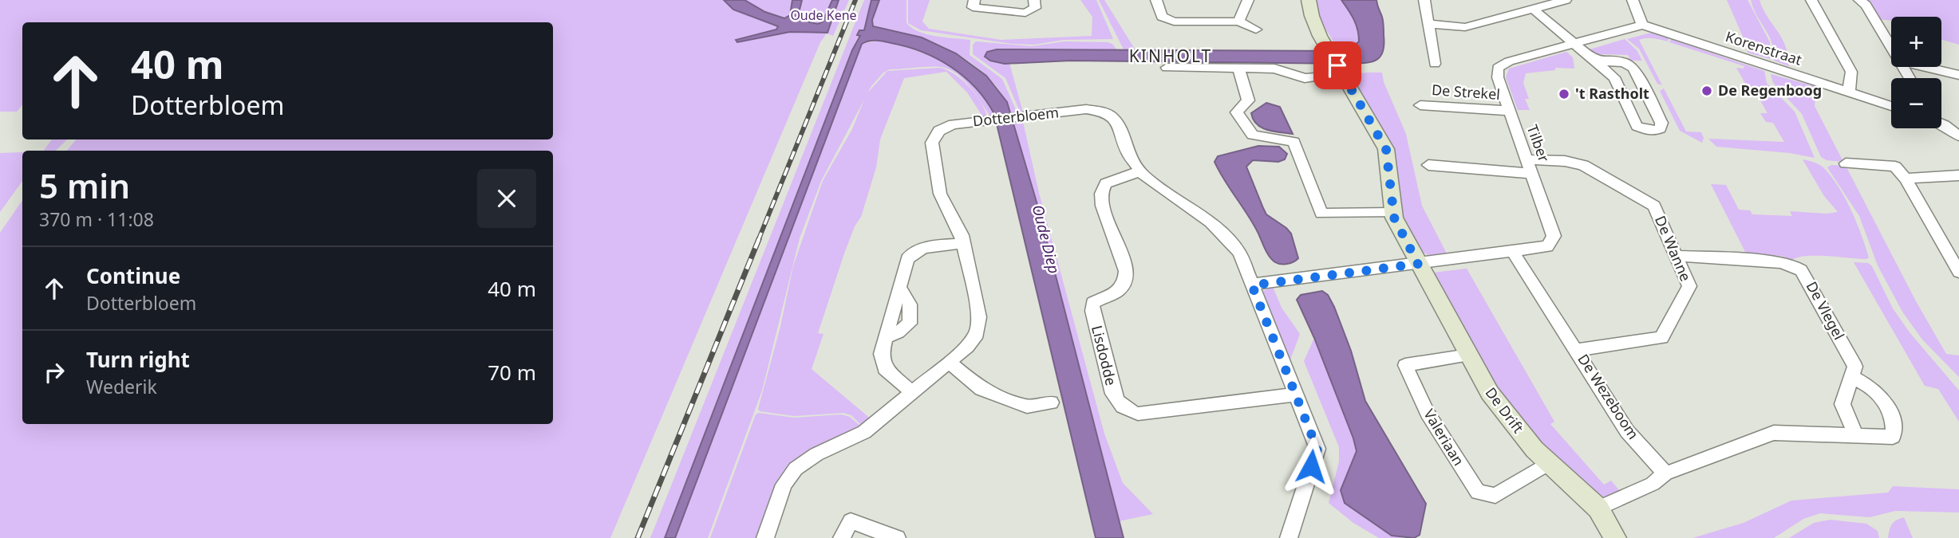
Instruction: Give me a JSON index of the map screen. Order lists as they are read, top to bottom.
{
  "streets": {
    "street": [
      "Korenstraat",
      "De Strekel",
      "Dotterbloem",
      "Tilber",
      "De Wanne",
      "De Vlegel",
      "Lisdodde",
      "De Wezeboom",
      "De Drift",
      "Valeriaan"
    ]
  },
  "crossings": [
    ["Korenstraat", "Tilber"],
    ["De Strekel", "Tilber"],
    ["Dotterbloem", "Tilber"],
    ["Dotterbloem", "Lisdodde"],
    ["Tilber", "De Wanne"],
    ["Tilber", "De Wezeboom"],
    ["Tilber", "De Drift"],
    ["De Wanne", "De Vlegel"],
    ["De Wanne", "De Wezeboom"],
    ["De Drift", "Valeriaan"]
  ],
  "districts": ["KINHOLT"],
  "water": ["Oude Diep"],
  "parks": ["Oude Kene"],
  "places": ["De Regenboog", "'t Rastholt"],
  "page": {
    "map_buttons": ["+", "−"],
    "turn": ["40 m", "Dotterbloem"],
    "heading": ["5 min", "370 m · 11:08"],
    "list": [
      {
        "name": "Continue",
        "note": "Dotterbloem",
        "value": "40 m"
      },
      {
        "name": "Turn right",
        "note": "Wederik",
        "value": "70 m"
      }
    ]
  }
}
